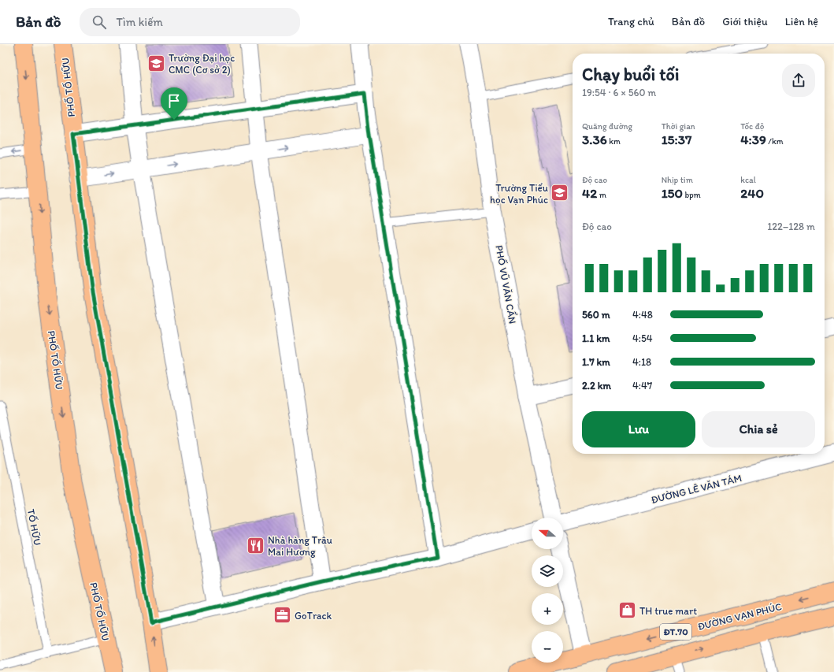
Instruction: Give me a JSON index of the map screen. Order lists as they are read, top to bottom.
{
  "streets": {
    "main road": ["PHỐ TỐ HỮU", "ĐƯỜNG VẠN PHÚC", "ĐT.70"],
    "street": ["PHỐ VŨ VĂN CẨN", "ĐƯỜNG LÊ VĂN TÁM"],
    "lane": ["TỐ HỮU"]
  },
  "places": {
    "school or university": ["Trường Đại học CMC (Cơ sở 2)", "Trường Tiểu học Vạn Phúc"],
    "restaurant": ["Nhà hàng Trâu Mai Hương"],
    "shop": ["TH true mart"],
    "office": ["GoTrack"]
  },
  "north": "left",
  "page": {
    "header": "Bản đồ",
    "search": "Tìm kiếm",
    "nav": [
      "Trang chủ",
      "Bản đồ",
      "Giới thiệu",
      "Liên hệ"
    ],
    "heading": ["Chạy buổi tối", "19:54 · 6 × 560 m"],
    "stats": [
      ["Quãng đường", "3.36 km"],
      ["Thời gian", "15:37"],
      ["Tốc độ", "4:39 /km"],
      ["Độ cao", "42 m"],
      ["Nhịp tim", "150 bpm"],
      ["kcal", "240"]
    ],
    "chart": ["Độ cao", "122–128 m"],
    "list": [
      {
        "name": "560 m",
        "note": "4:48"
      },
      {
        "name": "1.1 km",
        "note": "4:54"
      },
      {
        "name": "1.7 km",
        "note": "4:18"
      },
      {
        "name": "2.2 km",
        "note": "4:47"
      }
    ],
    "buttons": ["Lưu", "Chia sẻ"],
    "map_buttons": ["+", "−"]
  }
}
